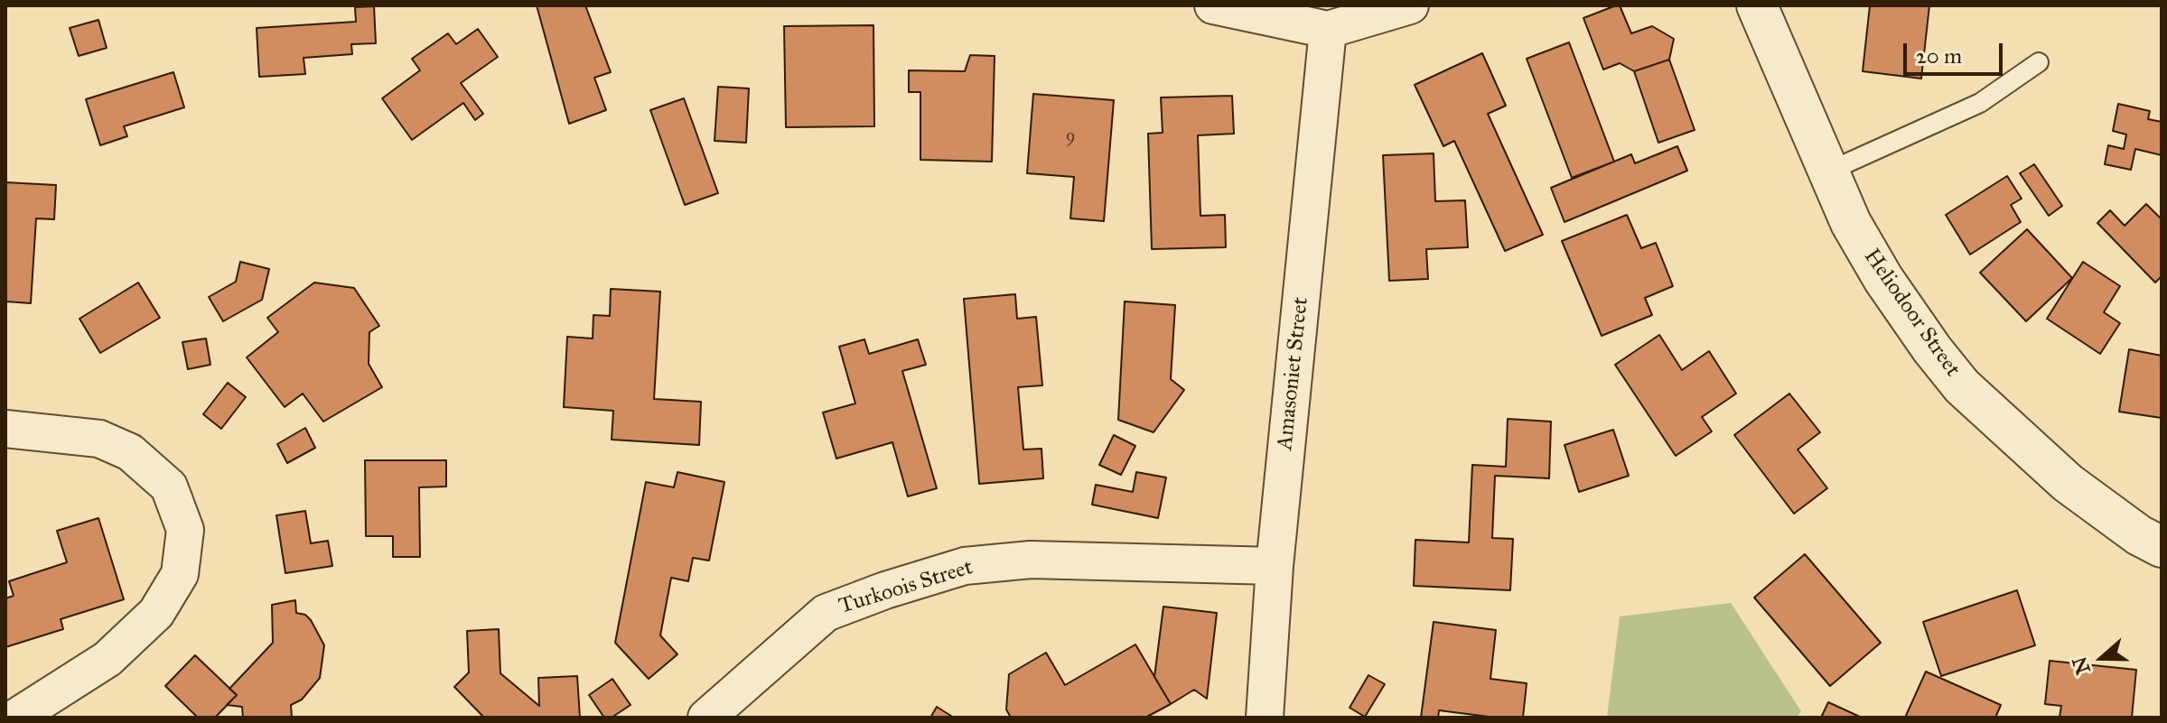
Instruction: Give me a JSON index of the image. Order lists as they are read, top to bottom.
{
  "streets": {
    "street": ["Heliodoor Street", "Amasoniet Street", "Turkoois Street"]
  },
  "crossings": [
    ["Amasoniet Street", "Turkoois Street"]
  ],
  "house_numbers": ["9"],
  "scale_bar": "20 m",
  "north": "left"
}
